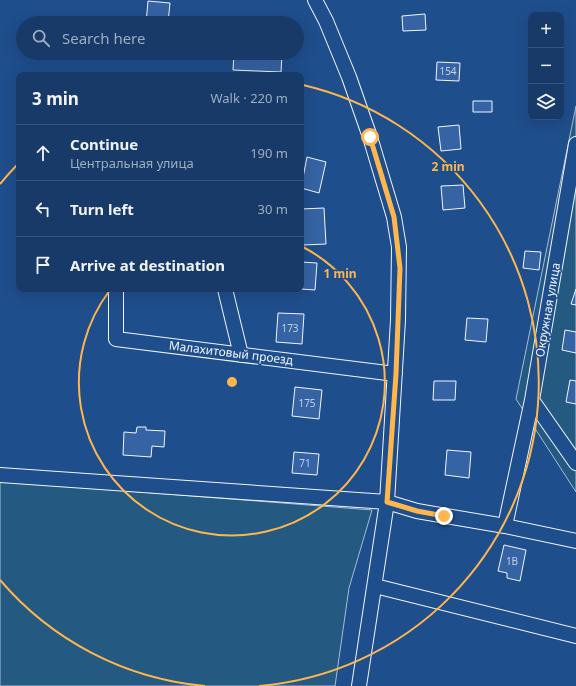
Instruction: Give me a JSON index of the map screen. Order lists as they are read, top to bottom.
{
  "streets": {
    "street": ["Окружная улица", "Малахитовый проезд"]
  },
  "house_numbers": [
    "154",
    "173",
    "175",
    "71",
    "1В"
  ],
  "page": {
    "map_buttons": ["+", "−"],
    "search": "Search here",
    "heading": ["3 min", "Walk · 220 m"],
    "list": [
      ["Continue", "Центральная улица", "190 m"],
      ["Turn left", "30 m"],
      "Arrive at destination"
    ]
  },
  "rings": ["2 min", "1 min"]
}
